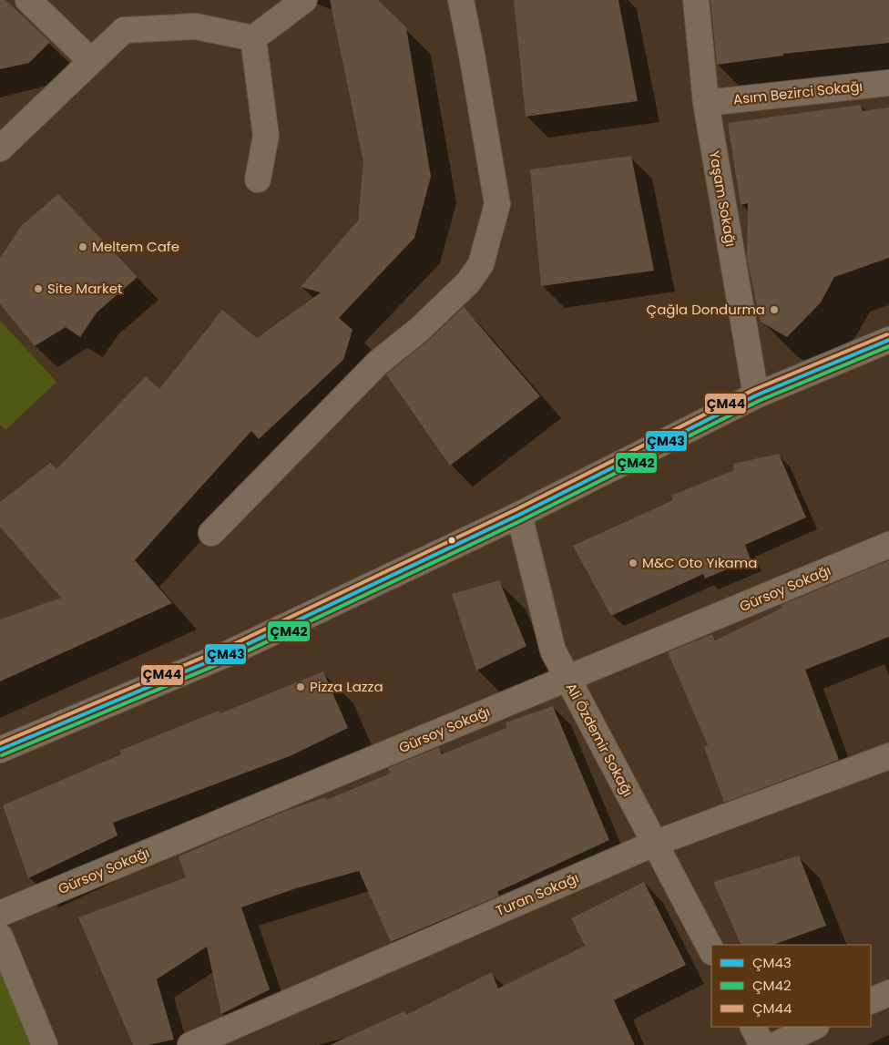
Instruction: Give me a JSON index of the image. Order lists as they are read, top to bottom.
{
  "streets": {
    "street": [
      "Asım Bezirci Sokağı",
      "Yaşam Sokağı",
      "Gürsoy Sokağı",
      "Ali Özdemir Sokağı",
      "Turan Sokağı"
    ]
  },
  "crossings": [
    ["Asım Bezirci Sokağı", "Yaşam Sokağı"],
    ["Gürsoy Sokağı", "Ali Özdemir Sokağı"],
    ["Ali Özdemir Sokağı", "Turan Sokağı"]
  ],
  "places": [
    "Meltem Cafe",
    "Site Market",
    "Çağla Dondurma",
    "M&C Oto Yıkama",
    "Pizza Lazza"
  ],
  "lines": ["transit line ÇM44", "transit line ÇM43", "transit line ÇM42"],
  "legend": ["ÇM43", "ÇM42", "ÇM44"]
}
